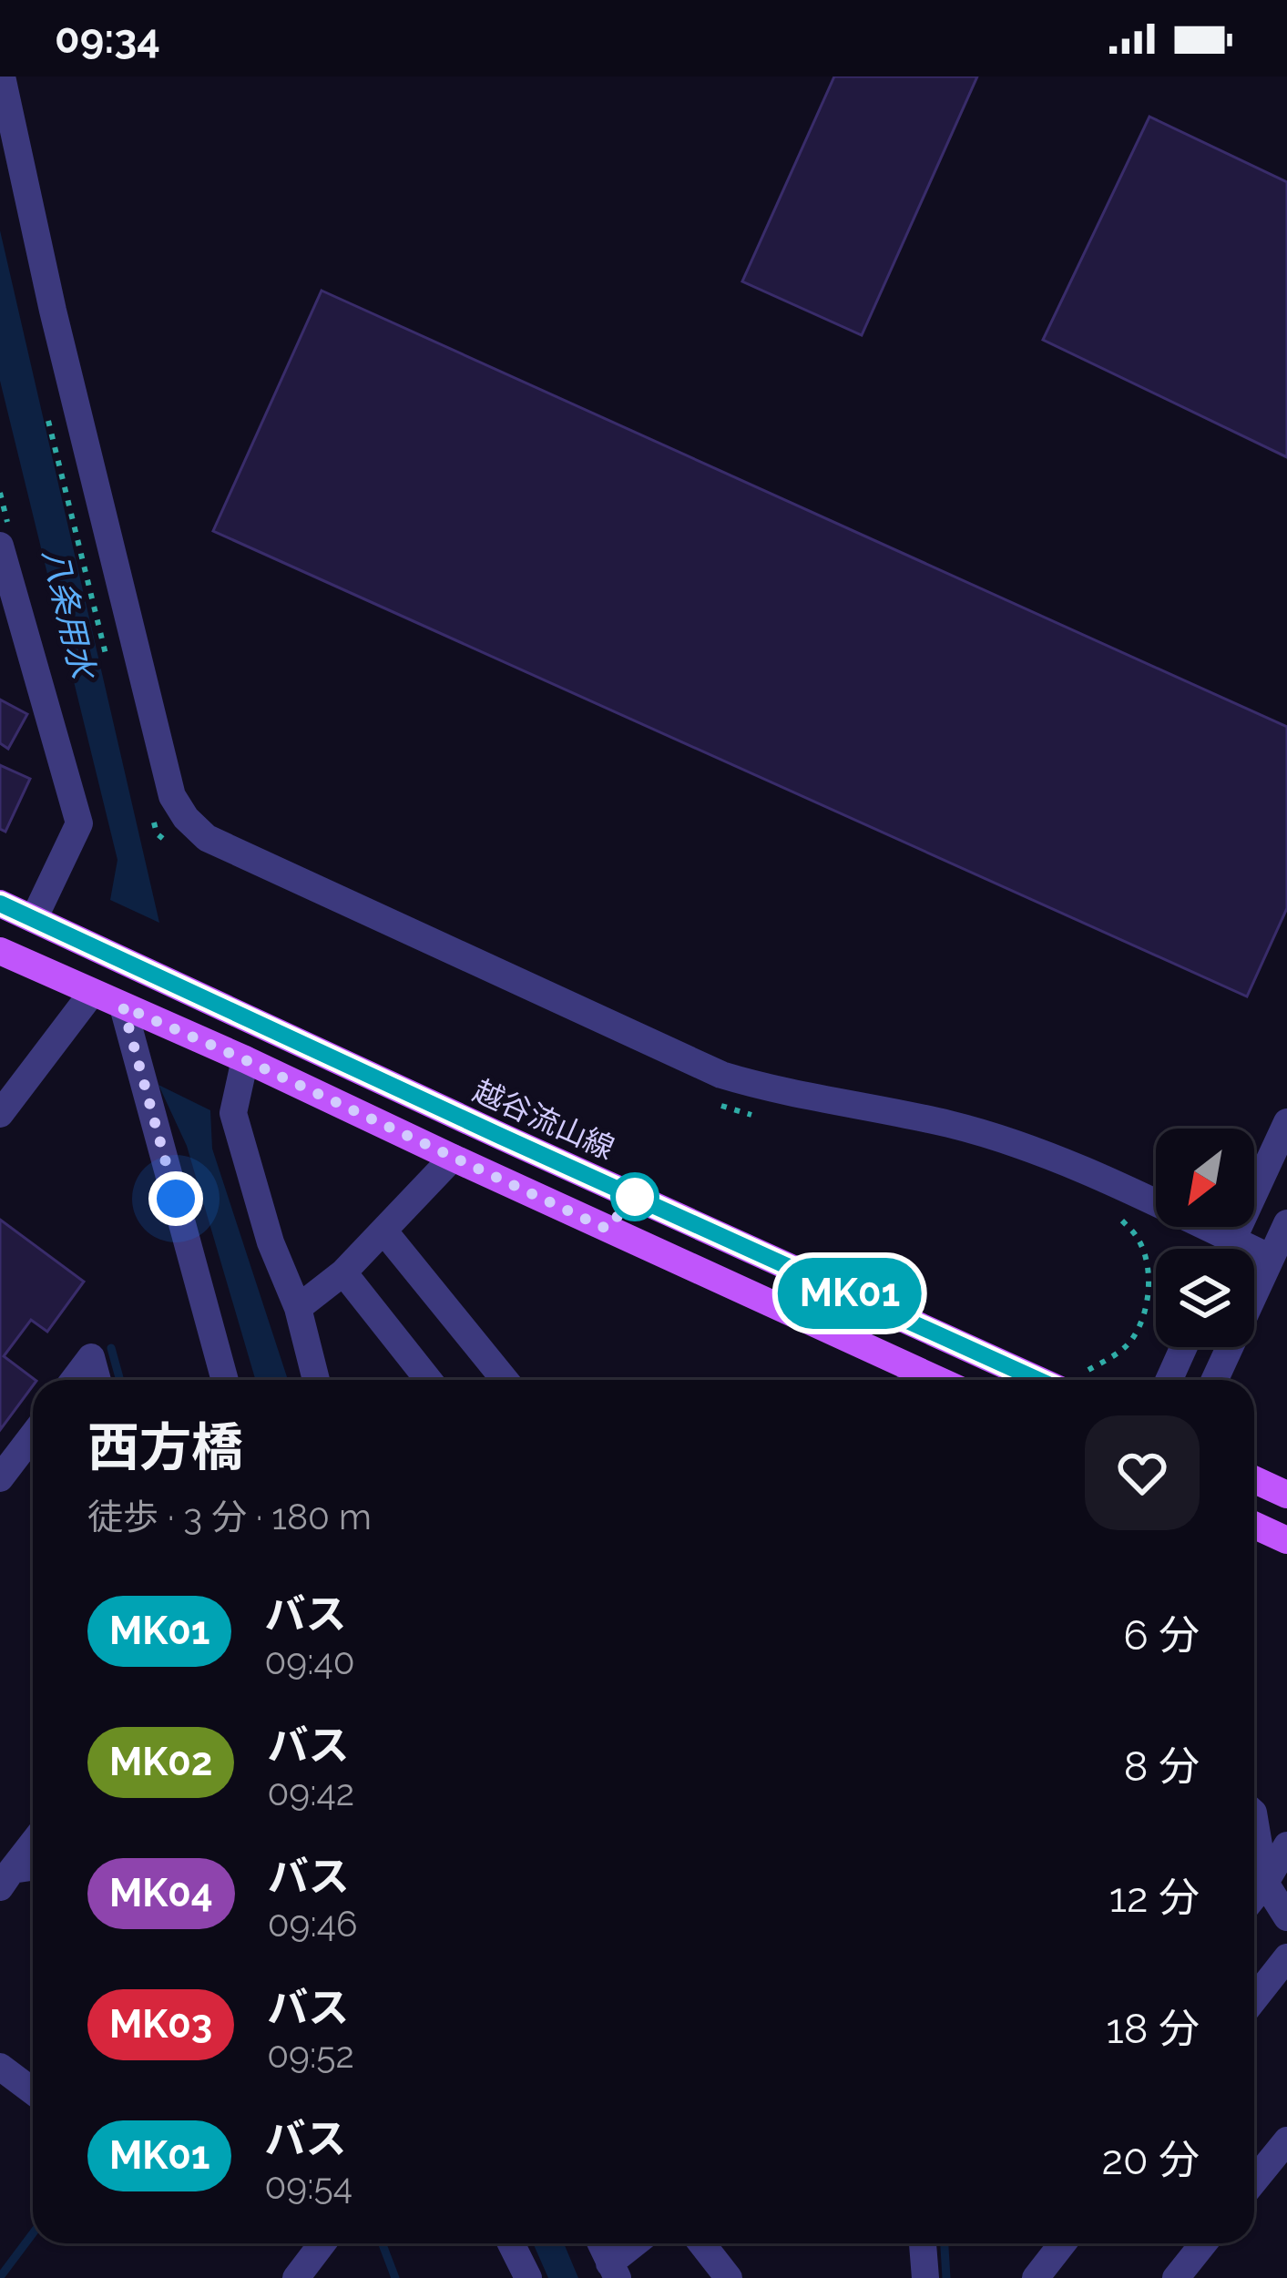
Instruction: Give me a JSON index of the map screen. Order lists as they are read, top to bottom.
{
  "streets": {
    "main road": ["越谷流山線"]
  },
  "water": ["八条用水"],
  "lines": ["bus line MK01"],
  "north": "bottom left",
  "page": {
    "status": "09:34",
    "on_map": "MK01",
    "heading": ["西方橋", "徒歩 · 3 分 · 180 m"],
    "list": [
      {
        "mark": "MK01",
        "name": "バス",
        "note": "09:40",
        "value": "6 分"
      },
      {
        "mark": "MK02",
        "name": "バス",
        "note": "09:42",
        "value": "8 分"
      },
      {
        "mark": "MK04",
        "name": "バス",
        "note": "09:46",
        "value": "12 分"
      },
      {
        "mark": "MK03",
        "name": "バス",
        "note": "09:52",
        "value": "18 分"
      },
      {
        "mark": "MK01",
        "name": "バス",
        "note": "09:54",
        "value": "20 分"
      }
    ]
  }
}
